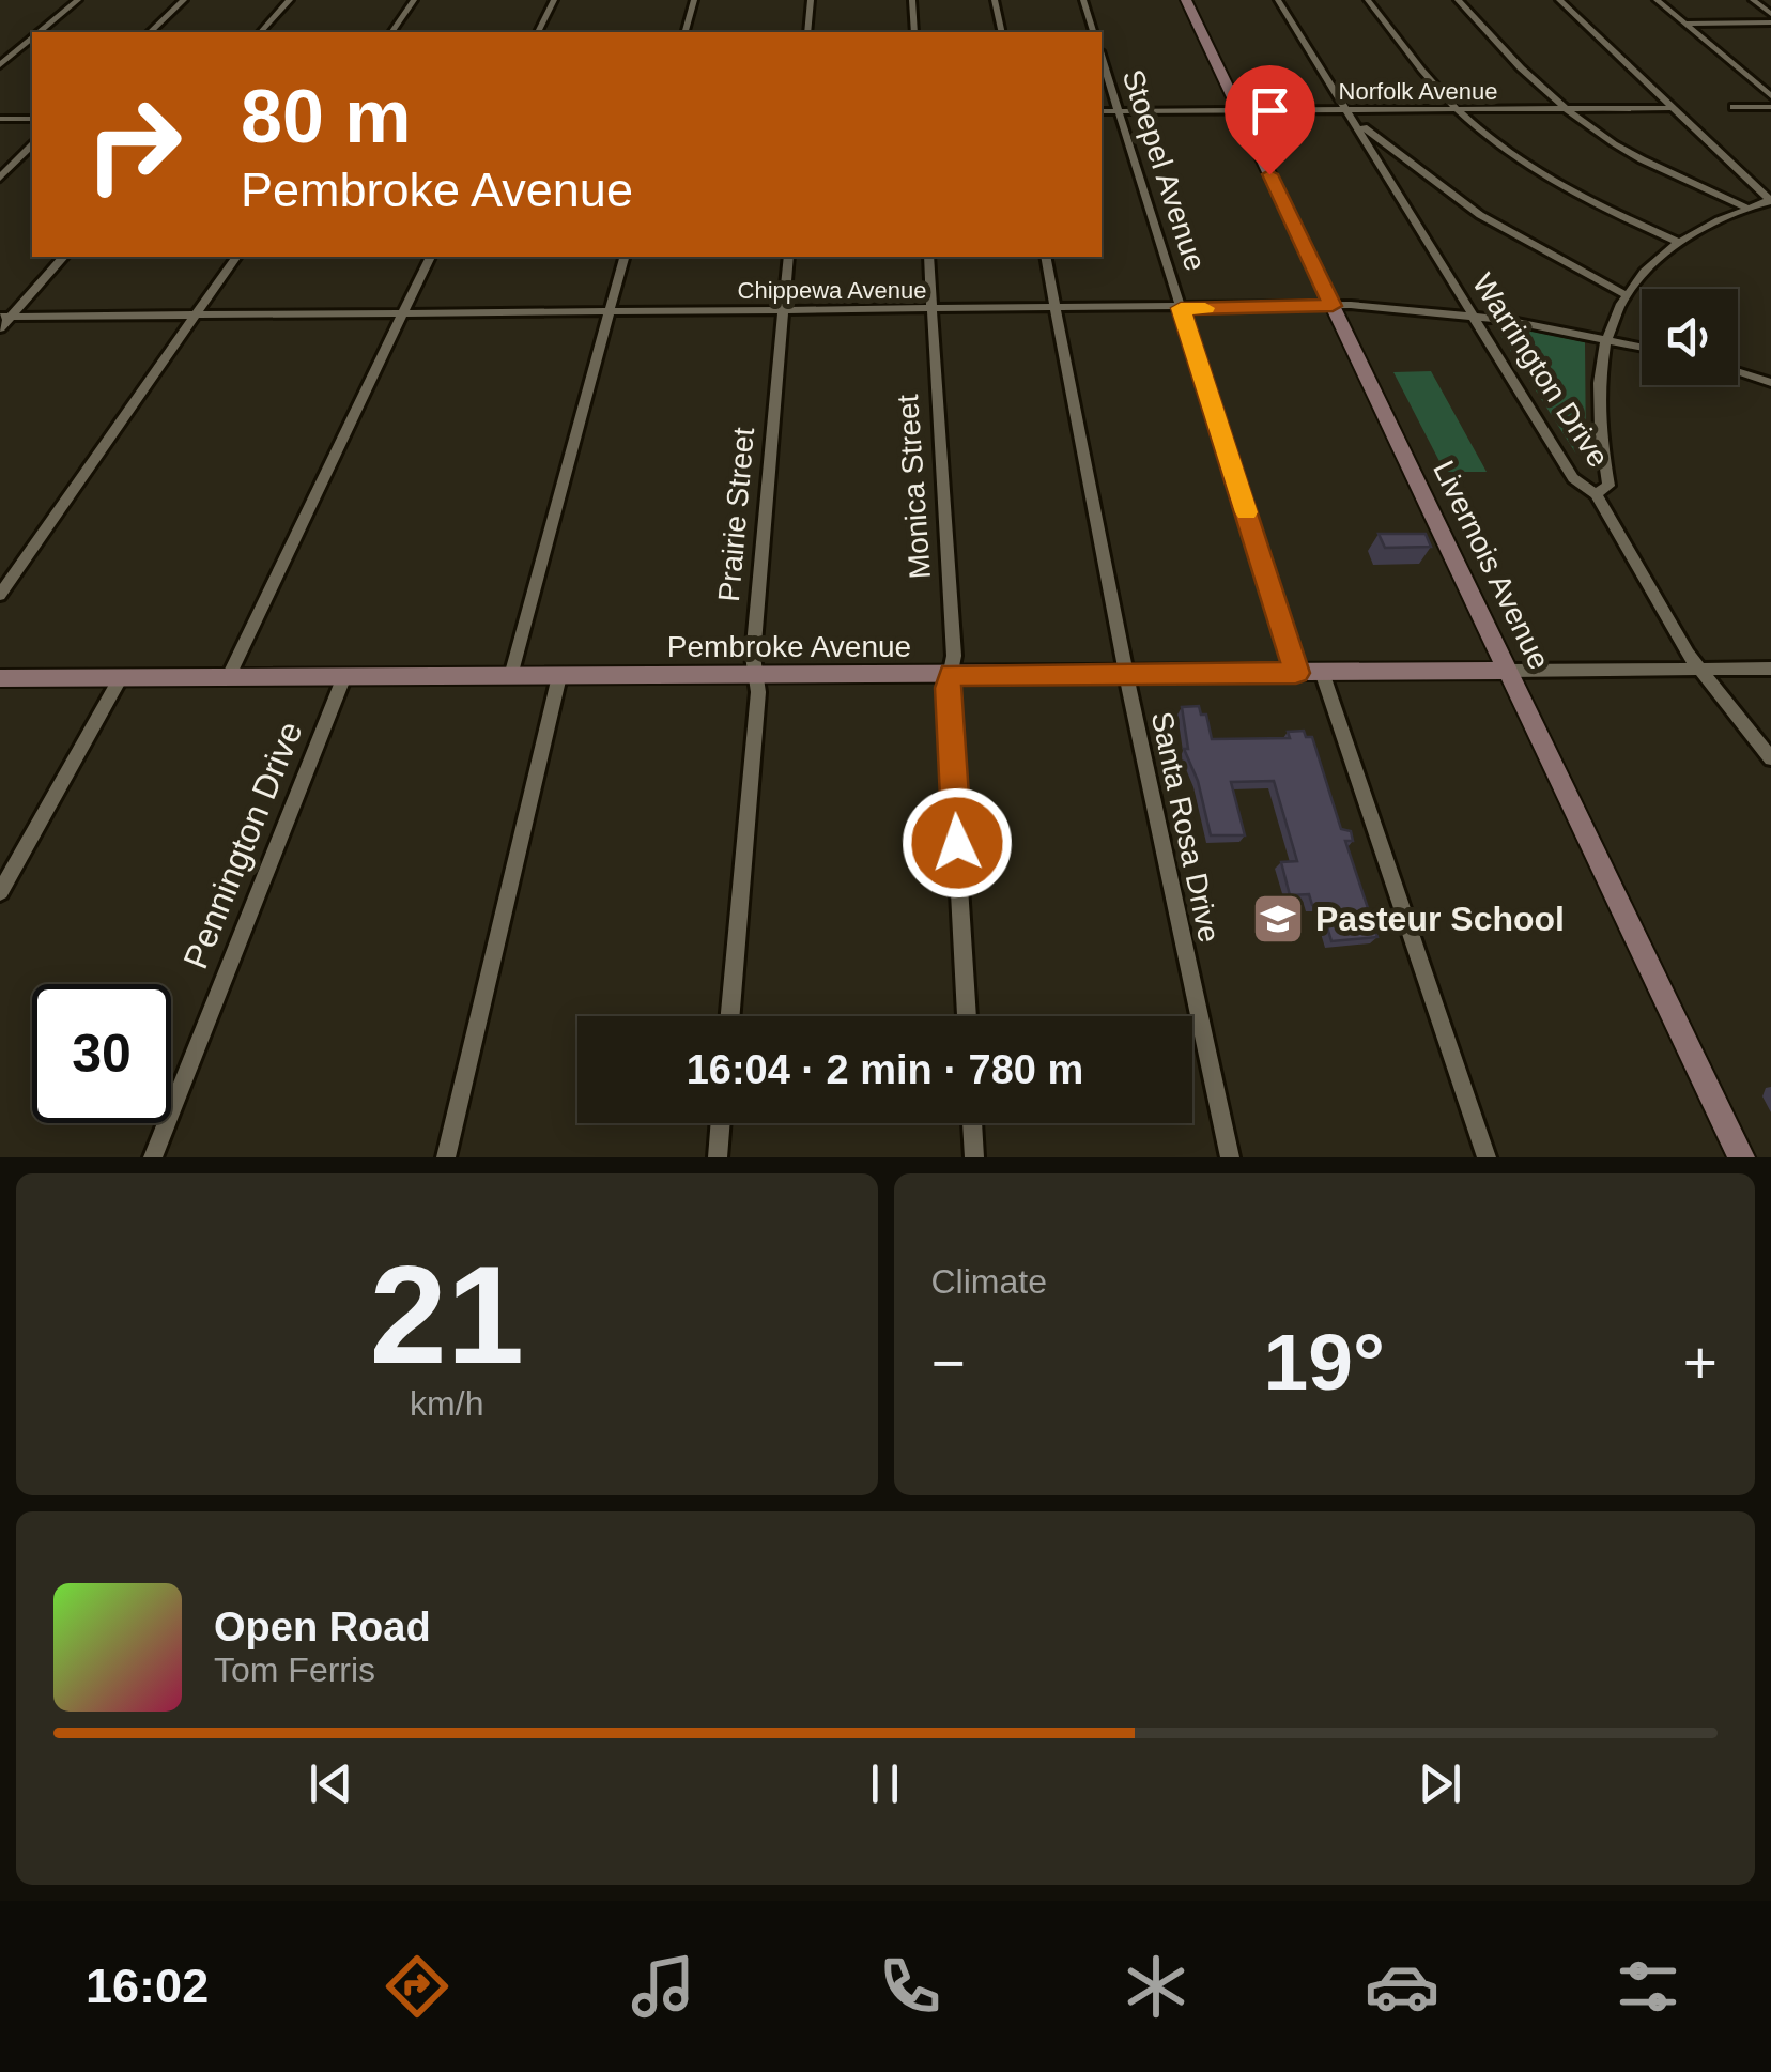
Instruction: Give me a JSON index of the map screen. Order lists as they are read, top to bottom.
{
  "streets": {
    "street": [
      "Norfolk Avenue",
      "Stoepel Avenue",
      "Chippewa Avenue",
      "Warrington Drive",
      "Monica Street",
      "Prairie Street",
      "Livernois Avenue",
      "Pembroke Avenue",
      "Santa Rosa Drive",
      "Pennington Drive"
    ]
  },
  "crossings": [
    ["Norfolk Avenue", "Stoepel Avenue"],
    ["Norfolk Avenue", "Warrington Drive"],
    ["Norfolk Avenue", "Livernois Avenue"],
    ["Stoepel Avenue", "Chippewa Avenue"],
    ["Stoepel Avenue", "Pembroke Avenue"],
    ["Chippewa Avenue", "Warrington Drive"],
    ["Chippewa Avenue", "Monica Street"],
    ["Chippewa Avenue", "Prairie Street"],
    ["Chippewa Avenue", "Livernois Avenue"],
    ["Chippewa Avenue", "Santa Rosa Drive"],
    ["Warrington Drive", "Pembroke Avenue"],
    ["Monica Street", "Pembroke Avenue"],
    ["Prairie Street", "Pembroke Avenue"],
    ["Livernois Avenue", "Pembroke Avenue"],
    ["Pembroke Avenue", "Santa Rosa Drive"],
    ["Pembroke Avenue", "Pennington Drive"]
  ],
  "places": {
    "school or university": ["Pasteur School"]
  },
  "page": {
    "turn": ["80 m", "Pembroke Avenue"],
    "limit": "30",
    "trip": "16:04 · 2 min · 780 m",
    "tile": [
      ["21", "km/h"],
      "Climate"
    ],
    "heat": ["−", "19°", "+"],
    "song": ["Open Road", "Tom Ferris"],
    "tabs": "16:02"
  }
}
